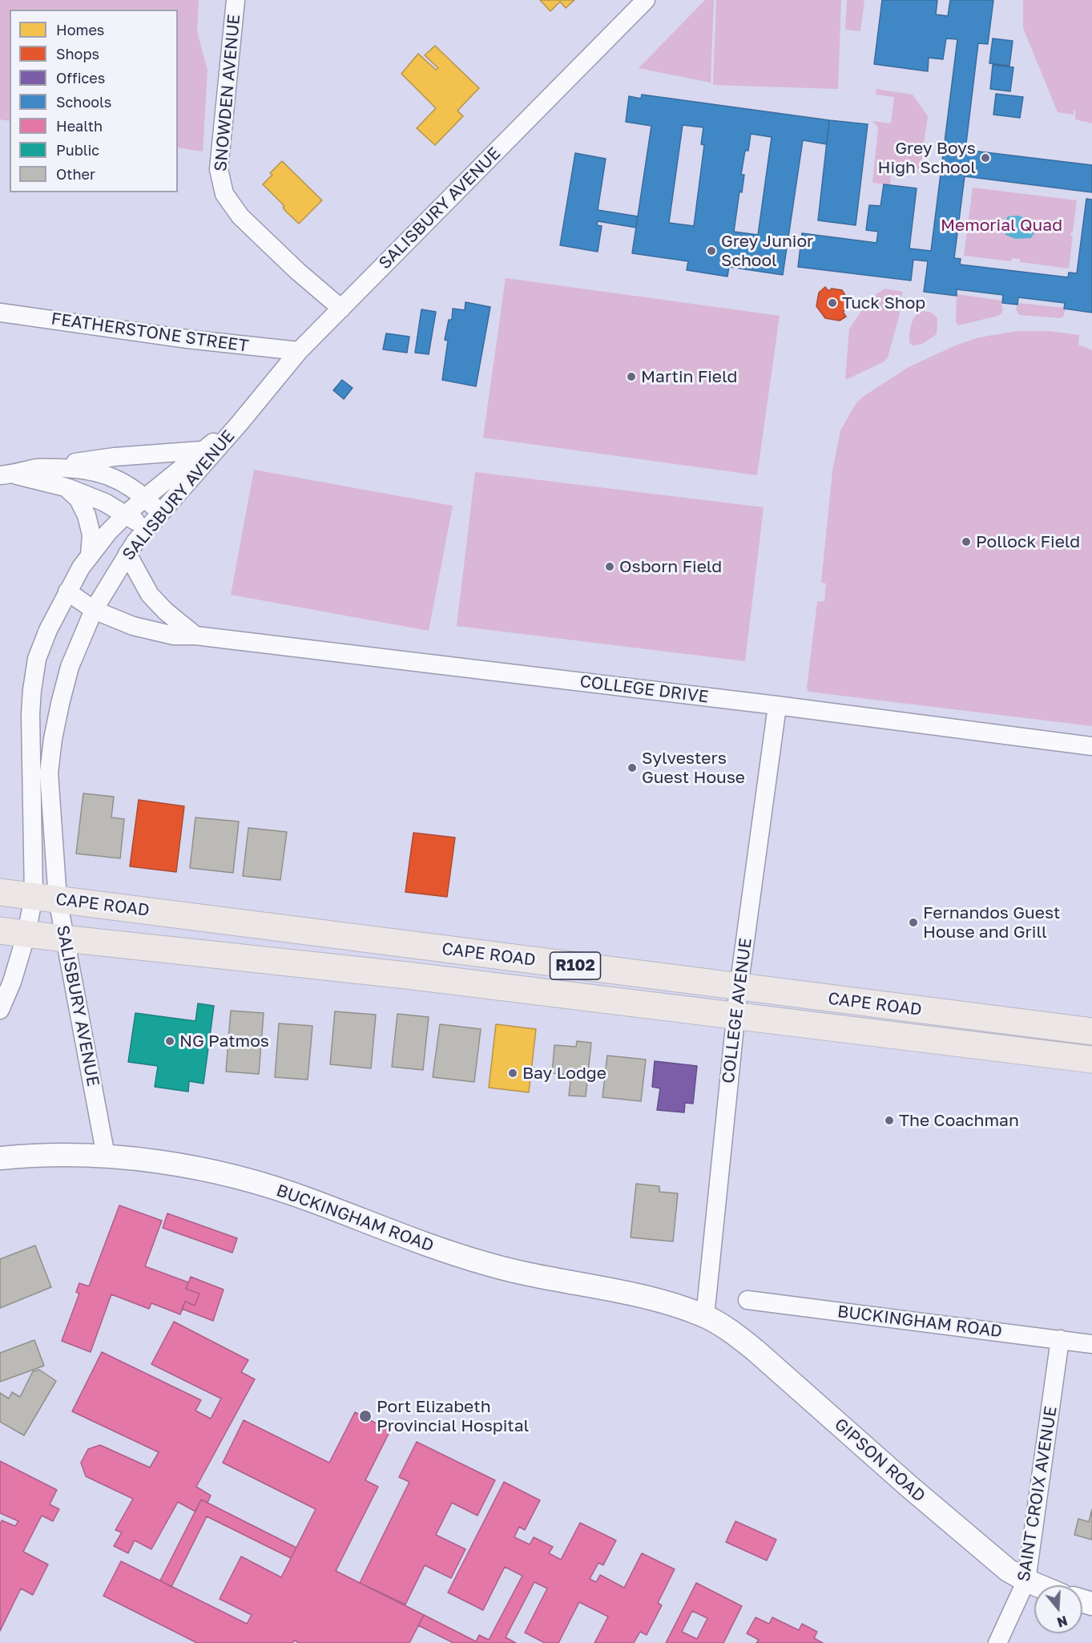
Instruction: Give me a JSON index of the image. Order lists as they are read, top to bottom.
{
  "streets": {
    "main road": ["CAPE ROAD", "R102"],
    "street": [
      "SNOWDEN AVENUE",
      "SALISBURY AVENUE",
      "FEATHERSTONE STREET",
      "COLLEGE DRIVE",
      "COLLEGE AVENUE",
      "BUCKINGHAM ROAD",
      "GIPSON ROAD",
      "SAINT CROIX AVENUE"
    ]
  },
  "crossings": [
    ["SNOWDEN AVENUE", "SALISBURY AVENUE"],
    ["SALISBURY AVENUE", "FEATHERSTONE STREET"],
    ["SALISBURY AVENUE", "COLLEGE DRIVE"],
    ["SALISBURY AVENUE", "CAPE ROAD"],
    ["SALISBURY AVENUE", "BUCKINGHAM ROAD"],
    ["COLLEGE DRIVE", "COLLEGE AVENUE"],
    ["CAPE ROAD", "COLLEGE AVENUE"],
    ["COLLEGE AVENUE", "BUCKINGHAM ROAD"],
    ["COLLEGE AVENUE", "GIPSON ROAD"],
    ["BUCKINGHAM ROAD", "GIPSON ROAD"],
    ["BUCKINGHAM ROAD", "SAINT CROIX AVENUE"],
    ["GIPSON ROAD", "SAINT CROIX AVENUE"]
  ],
  "parks": ["Memorial Quad"],
  "places": [
    "Grey Boys High School",
    "Grey Junior School",
    "Tuck Shop",
    "Martin Field",
    "Pollock Field",
    "Osborn Field",
    "Sylvesters Guest House",
    "Fernandos Guest House and Grill",
    "NG Patmos",
    "Bay Lodge",
    "The Coachman",
    "Port Elizabeth Provincial Hospital"
  ],
  "legend": [
    "Homes",
    "Shops",
    "Offices",
    "Schools",
    "Health",
    "Public",
    "Other"
  ],
  "north": "bottom"
}
